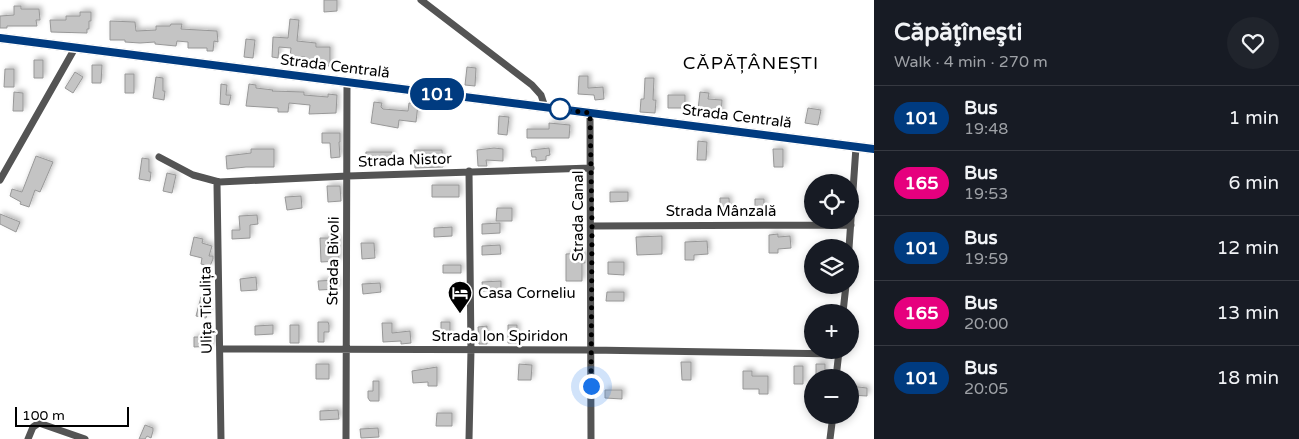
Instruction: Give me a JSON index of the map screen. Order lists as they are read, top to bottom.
{
  "streets": {
    "main road": ["Strada Centrală"],
    "street": [
      "Strada Nistor",
      "Strada Mânzală",
      "Strada Canal",
      "Strada Bivoli",
      "Ulița Ticulița",
      "Strada Ion Spiridon"
    ]
  },
  "crossings": [
    ["Strada Centrală", "Strada Canal"],
    ["Strada Centrală", "Strada Bivoli"],
    ["Strada Nistor", "Strada Canal"],
    ["Strada Nistor", "Strada Bivoli"],
    ["Strada Nistor", "Ulița Ticulița"],
    ["Strada Mânzală", "Strada Canal"],
    ["Strada Canal", "Strada Ion Spiridon"],
    ["Strada Bivoli", "Strada Ion Spiridon"],
    ["Ulița Ticulița", "Strada Ion Spiridon"]
  ],
  "districts": ["CĂPĂȚÂNEȘTI"],
  "places": {
    "hotel": ["Casa Corneliu"]
  },
  "lines": ["bus line 101"],
  "scale_bar": "100 m",
  "page": {
    "on_map": "101",
    "heading": ["Căpăţîneşti", "Walk · 4 min · 270 m"],
    "list": [
      {
        "mark": "101",
        "name": "Bus",
        "note": "19:48",
        "value": "1 min"
      },
      {
        "mark": "165",
        "name": "Bus",
        "note": "19:53",
        "value": "6 min"
      },
      {
        "mark": "101",
        "name": "Bus",
        "note": "19:59",
        "value": "12 min"
      },
      {
        "mark": "165",
        "name": "Bus",
        "note": "20:00",
        "value": "13 min"
      },
      {
        "mark": "101",
        "name": "Bus",
        "note": "20:05",
        "value": "18 min"
      }
    ],
    "map_buttons": ["+", "−"],
    "scale": "100 m"
  }
}
